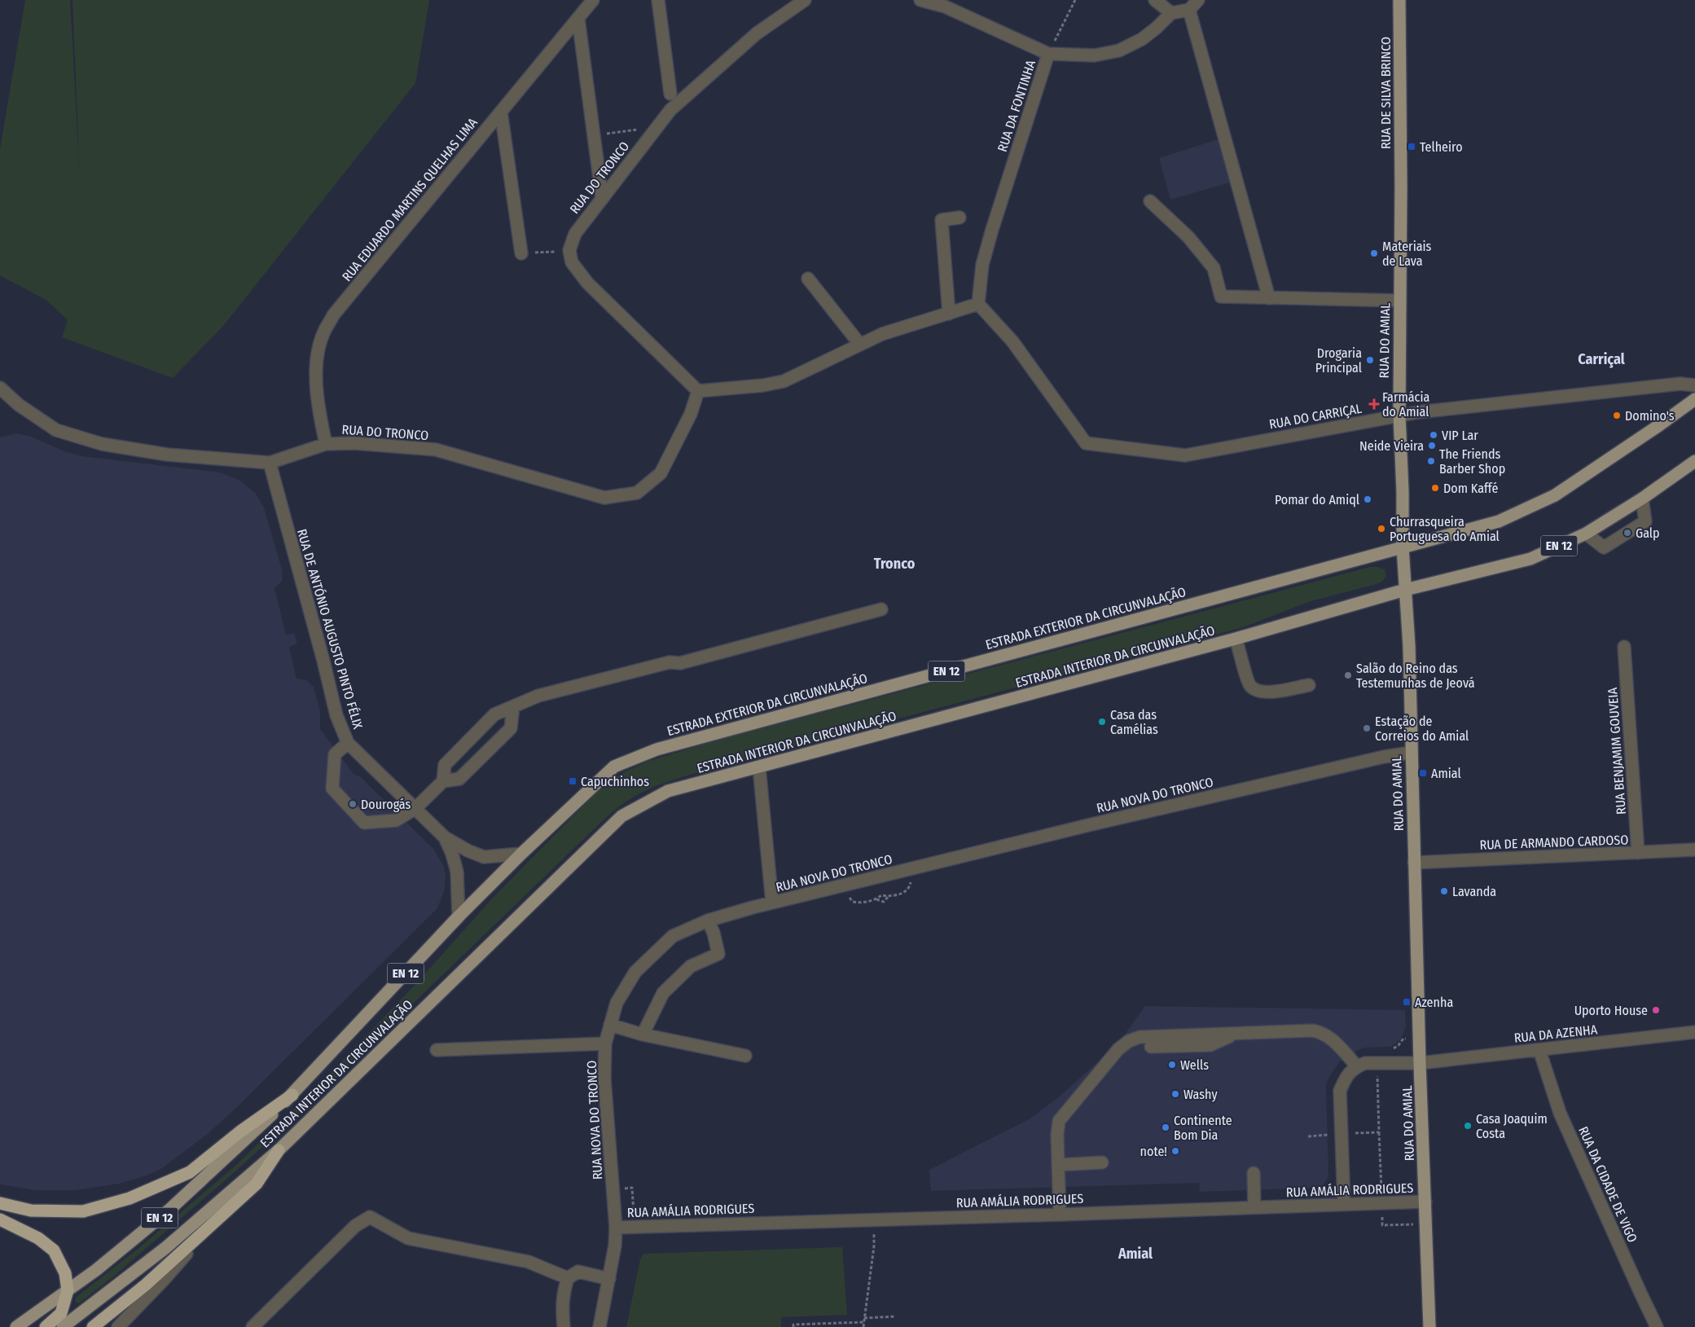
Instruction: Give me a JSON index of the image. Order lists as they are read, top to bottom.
{
  "streets": {
    "main road": [
      "RUA DE SILVA BRINCO",
      "RUA DO AMIAL",
      "EN 12",
      "ESTRADA EXTERIOR DA CIRCUNVALAÇÃO",
      "ESTRADA INTERIOR DA CIRCUNVALAÇÃO"
    ],
    "street": [
      "RUA DA FONTINHA",
      "RUA DO TRONCO",
      "RUA EDUARDO MARTINS QUELHAS LIMA",
      "RUA DO CARRIÇAL",
      "RUA DE ANTÓNIO AUGUSTO PINTO FÉLIX",
      "RUA BENJAMIM GOUVEIA",
      "RUA NOVA DO TRONCO",
      "RUA DE ARMANDO CARDOSO",
      "RUA DA AZENHA",
      "RUA DA CIDADE DE VIGO",
      "RUA AMÁLIA RODRIGUES"
    ]
  },
  "crossings": [
    ["RUA DE SILVA BRINCO", "RUA DO AMIAL"],
    ["RUA DA FONTINHA", "RUA DO CARRIÇAL"],
    ["RUA DO TRONCO", "RUA EDUARDO MARTINS QUELHAS LIMA"],
    ["RUA DO TRONCO", "RUA DE ANTÓNIO AUGUSTO PINTO FÉLIX"],
    ["RUA DO AMIAL", "RUA DO CARRIÇAL"],
    ["RUA DO AMIAL", "ESTRADA EXTERIOR DA CIRCUNVALAÇÃO"],
    ["RUA DO AMIAL", "ESTRADA INTERIOR DA CIRCUNVALAÇÃO"],
    ["RUA DO AMIAL", "RUA NOVA DO TRONCO"],
    ["RUA DO AMIAL", "RUA DE ARMANDO CARDOSO"],
    ["RUA DO AMIAL", "RUA DA AZENHA"],
    ["RUA DO AMIAL", "RUA AMÁLIA RODRIGUES"],
    ["ESTRADA EXTERIOR DA CIRCUNVALAÇÃO", "RUA DE ANTÓNIO AUGUSTO PINTO FÉLIX"],
    ["RUA BENJAMIM GOUVEIA", "RUA DE ARMANDO CARDOSO"],
    ["RUA NOVA DO TRONCO", "RUA AMÁLIA RODRIGUES"],
    ["RUA DA AZENHA", "RUA DA CIDADE DE VIGO"]
  ],
  "districts": ["Carriçal", "Tronco", "Amial"],
  "places": {
    "transit": [
      "Telheiro",
      "Amial",
      "Capuchinhos",
      "Azenha"
    ],
    "other": [
      "Materiais de Lava",
      "Drogaria Principal",
      "Domino's",
      "VIP Lar",
      "Neide Vieira",
      "The Friends Barber Shop",
      "Dom Kaffé",
      "Pomar do Amiql",
      "Churrasqueira Portuguesa do Amial",
      "Galp",
      "Salão do Reino das Testemunhas de Jeová",
      "Casa das Camélias",
      "Estação de Correios do Amial",
      "Dourogás",
      "Lavanda",
      "Uporto House",
      "Wells",
      "Washy",
      "Casa Joaquim Costa",
      "Continente Bom Dia",
      "note!"
    ],
    "health": ["Farmácia do Amial"]
  }
}
